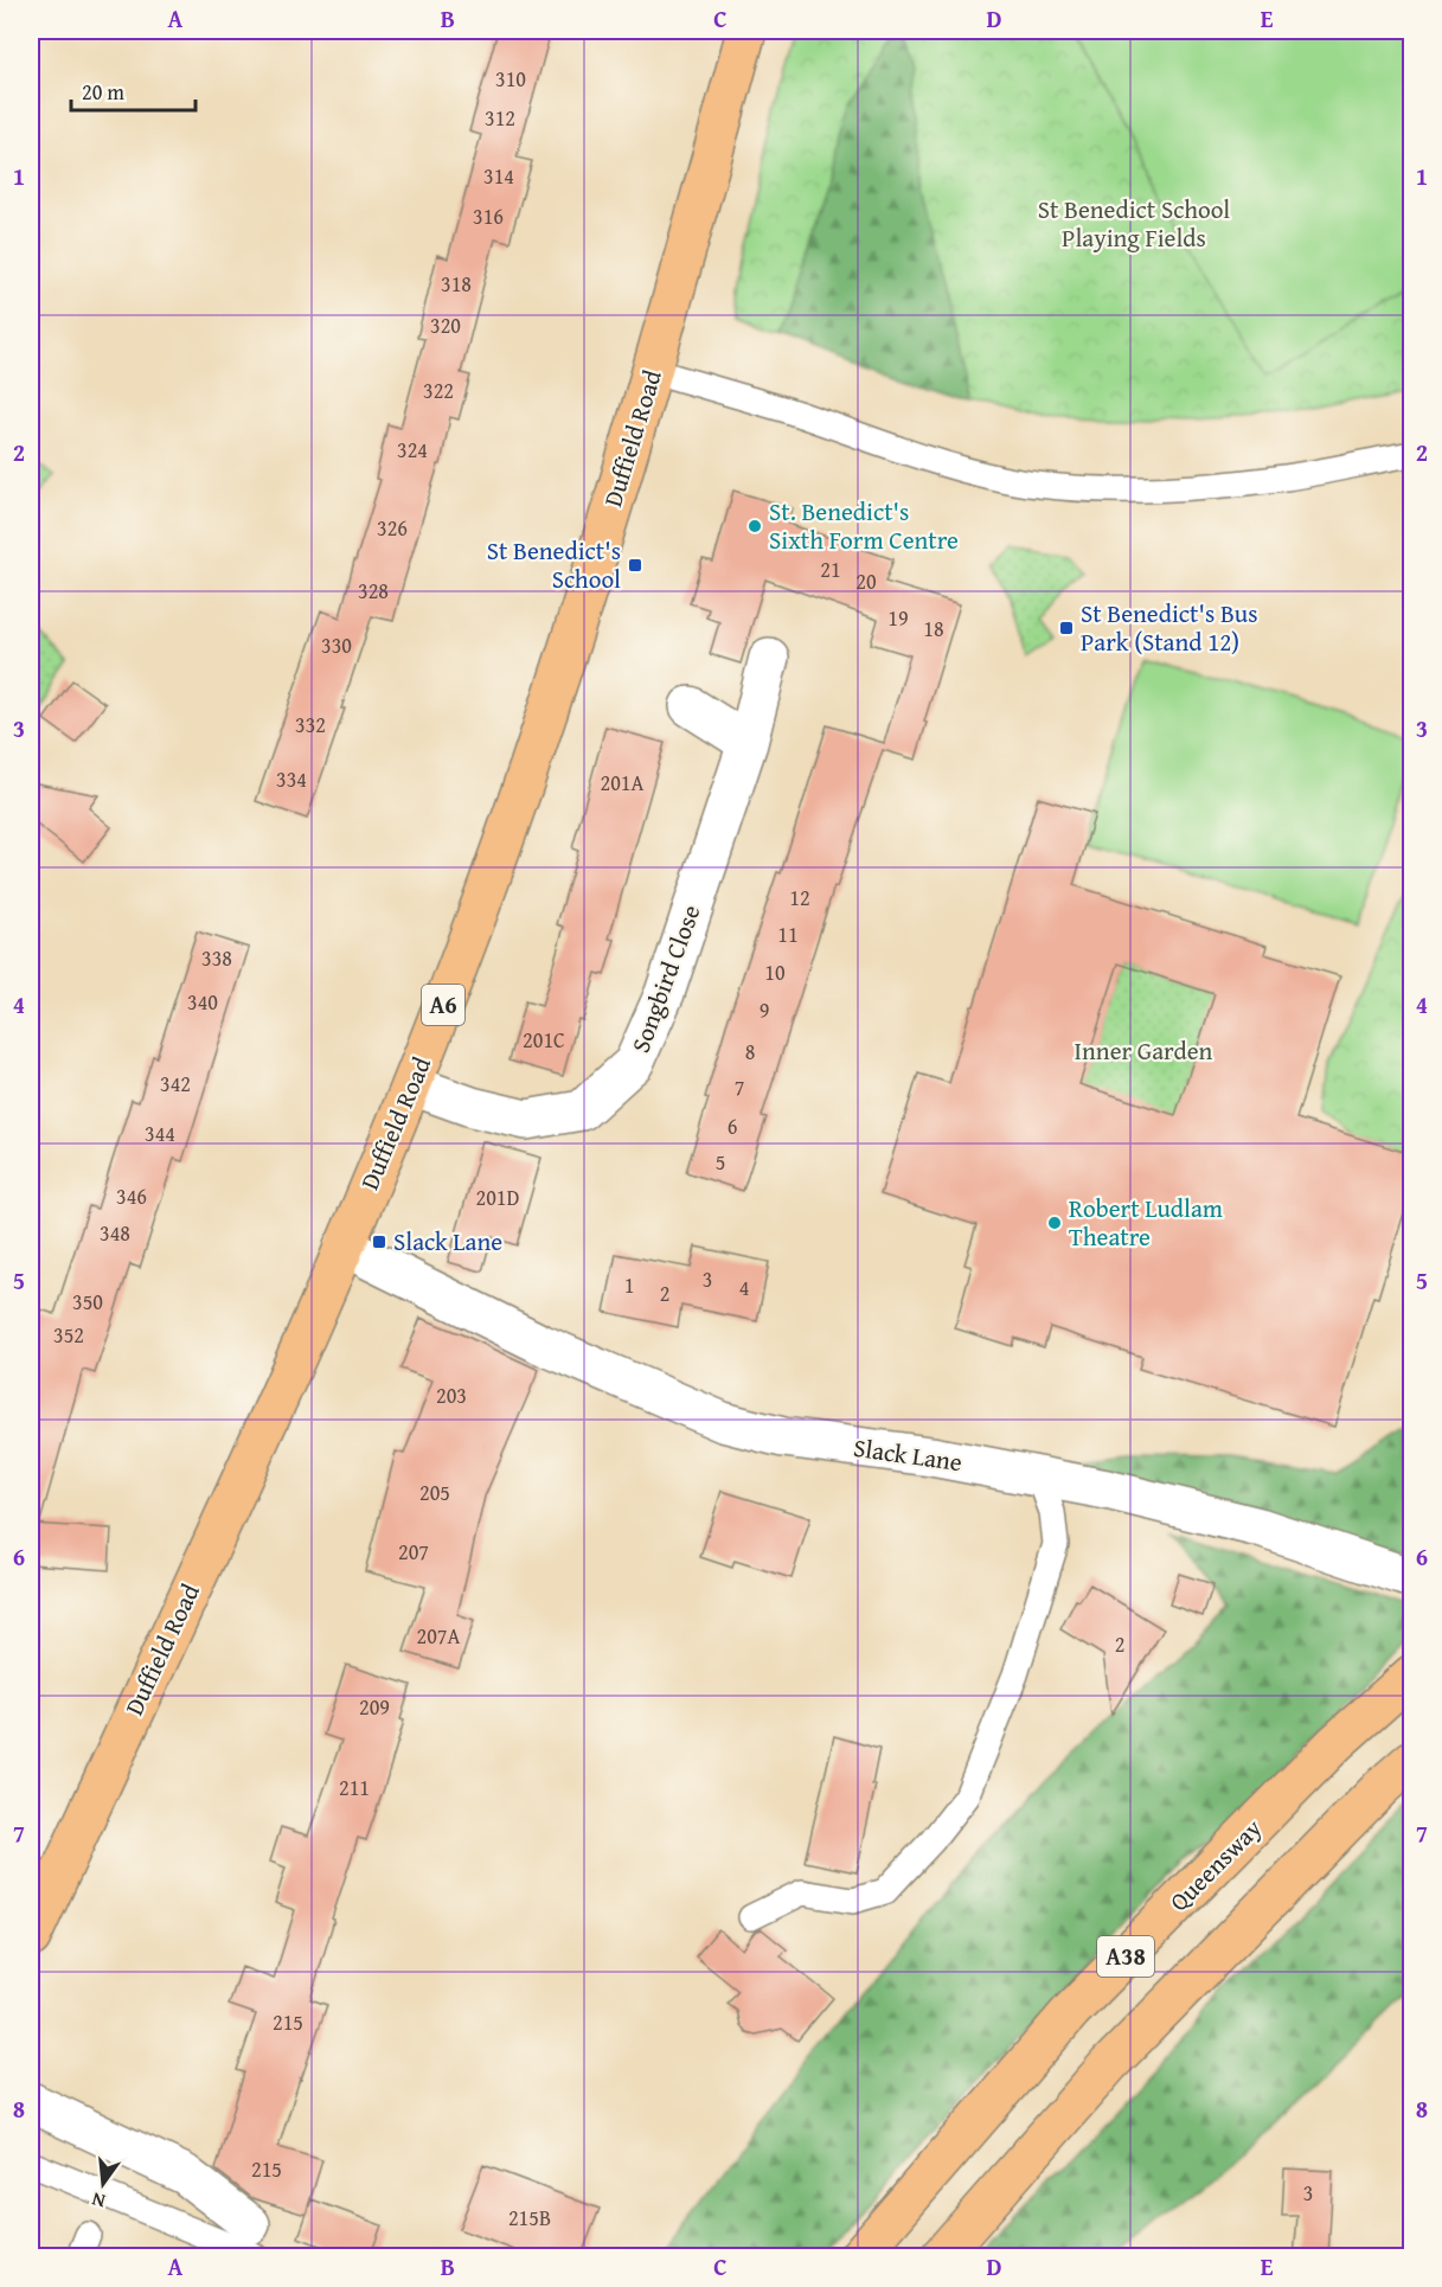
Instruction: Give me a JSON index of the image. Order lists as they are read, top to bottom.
{
  "streets": {
    "main road": [
      "Duffield Road",
      "A6",
      "Queensway",
      "A38"
    ],
    "street": ["Songbird Close", "Slack Lane"]
  },
  "crossings": [
    ["Duffield Road", "Songbird Close"],
    ["Duffield Road", "Slack Lane"]
  ],
  "parks": ["St Benedict School Playing Fields", "Inner Garden"],
  "places": {
    "other": ["St. Benedict's Sixth Form Centre", "Robert Ludlam Theatre"],
    "transit": ["St Benedict's School", "St Benedict's Bus Park (Stand 12)", "Slack Lane"]
  },
  "house_numbers": [
    "310",
    "312",
    "314",
    "316",
    "318",
    "320",
    "322",
    "324",
    "326",
    "21",
    "20",
    "328",
    "19",
    "18",
    "330",
    "332",
    "334",
    "201A",
    "12",
    "11",
    "338",
    "10",
    "340",
    "9",
    "201C",
    "8",
    "342",
    "7",
    "6",
    "344",
    "5",
    "346",
    "201D",
    "348",
    "3",
    "1",
    "4",
    "2",
    "350",
    "352",
    "203",
    "205",
    "207",
    "207A",
    "2",
    "209",
    "211",
    "215",
    "215",
    "3",
    "215B"
  ],
  "scale_bar": "20 m",
  "north": "bottom",
  "grid": {
    "columns": [
      "A",
      "B",
      "C",
      "D",
      "E"
    ],
    "rows": [
      "1",
      "2",
      "3",
      "4",
      "5",
      "6",
      "7",
      "8"
    ]
  }
}
